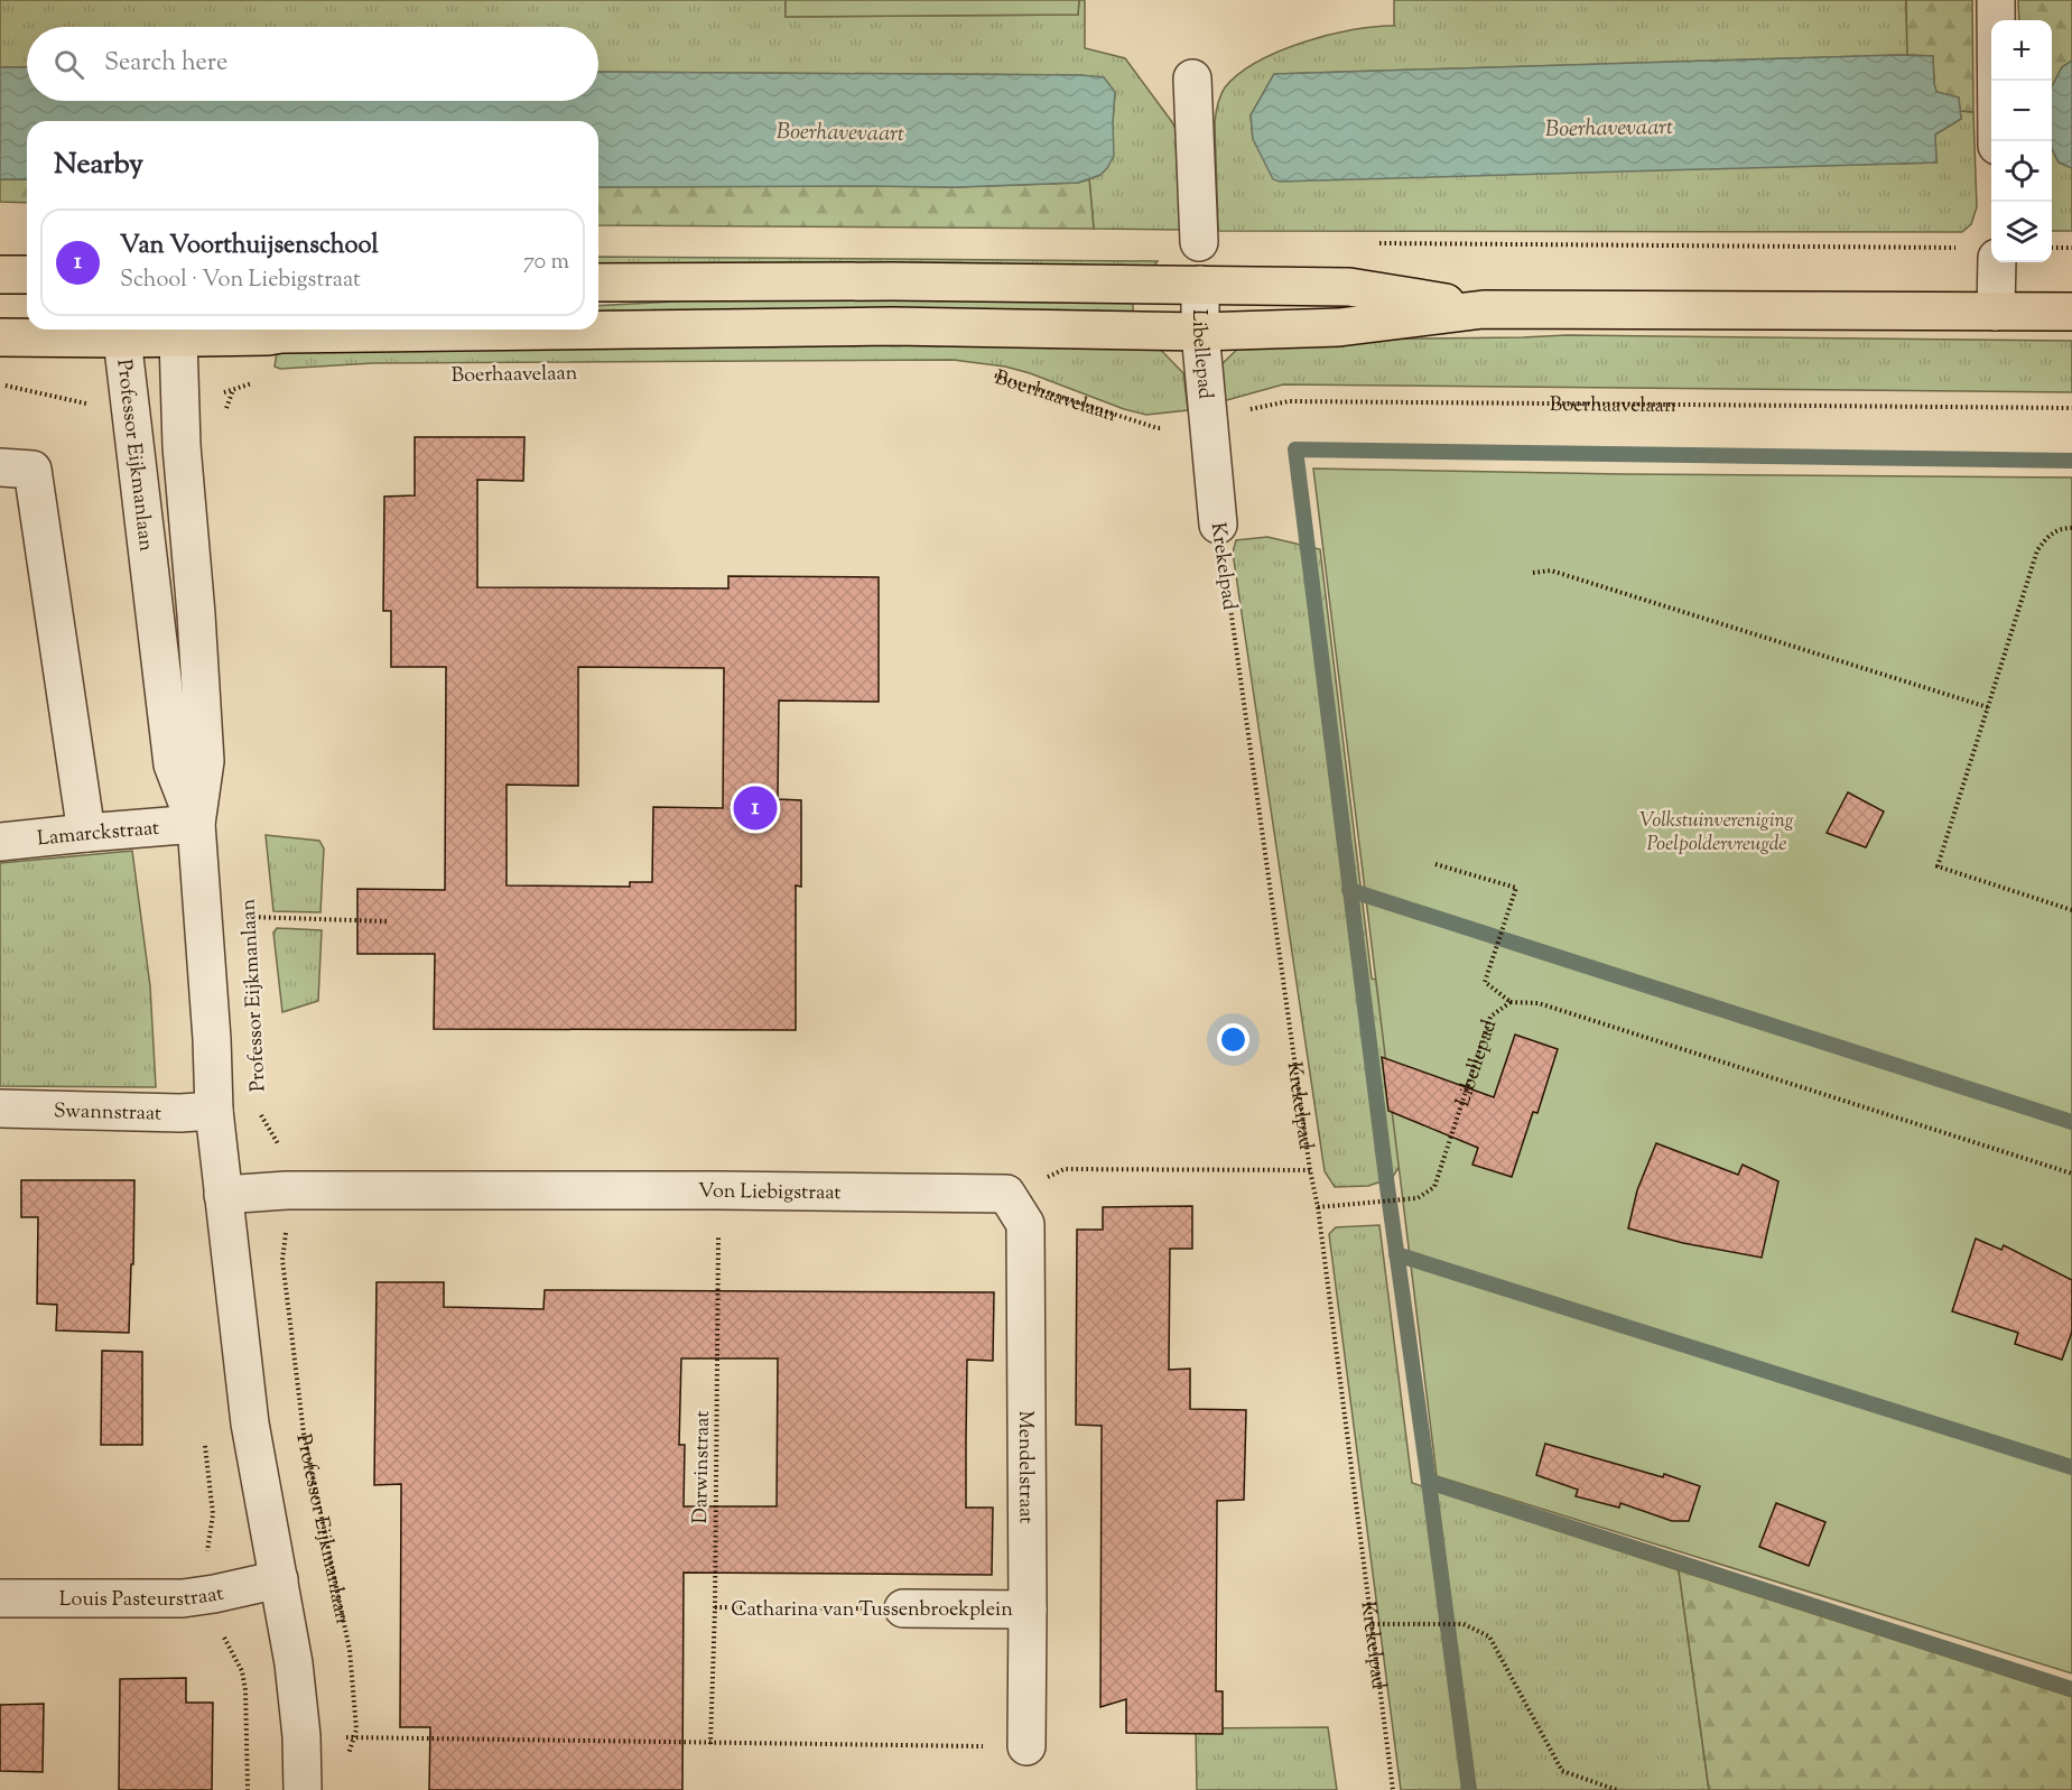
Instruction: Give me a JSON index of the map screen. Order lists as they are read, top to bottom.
{
  "streets": {
    "main road": ["Boerhaavelaan"],
    "street": [
      "Libellepad",
      "Professor Eijkmanlaan",
      "Krekelpad",
      "Lamarckstraat",
      "Swannstraat",
      "Von Liebigstraat",
      "Mendelstraat",
      "Louis Pasteurstraat",
      "Catharina van Tussenbroekplein"
    ],
    "path": ["Darwinstraat"]
  },
  "crossings": [
    ["Libellepad", "Boerhaavelaan"],
    ["Libellepad", "Krekelpad"],
    ["Boerhaavelaan", "Professor Eijkmanlaan"],
    ["Boerhaavelaan", "Krekelpad"],
    ["Professor Eijkmanlaan", "Lamarckstraat"],
    ["Professor Eijkmanlaan", "Swannstraat"],
    ["Professor Eijkmanlaan", "Von Liebigstraat"],
    ["Professor Eijkmanlaan", "Louis Pasteurstraat"],
    ["Von Liebigstraat", "Darwinstraat"],
    ["Von Liebigstraat", "Mendelstraat"],
    ["Darwinstraat", "Catharina van Tussenbroekplein"],
    ["Mendelstraat", "Catharina van Tussenbroekplein"]
  ],
  "water": ["Boerhavevaart"],
  "parks": ["Volkstuinvereniging Poelpoldervreugde"],
  "page": {
    "map_buttons": ["+", "−"],
    "search": "Search here",
    "heading": "Nearby",
    "list": [
      {
        "mark": "1",
        "name": "Van Voorthuijsenschool",
        "note": "School · Von Liebigstraat",
        "value": "70 m"
      }
    ],
    "pins": "1"
  }
}
